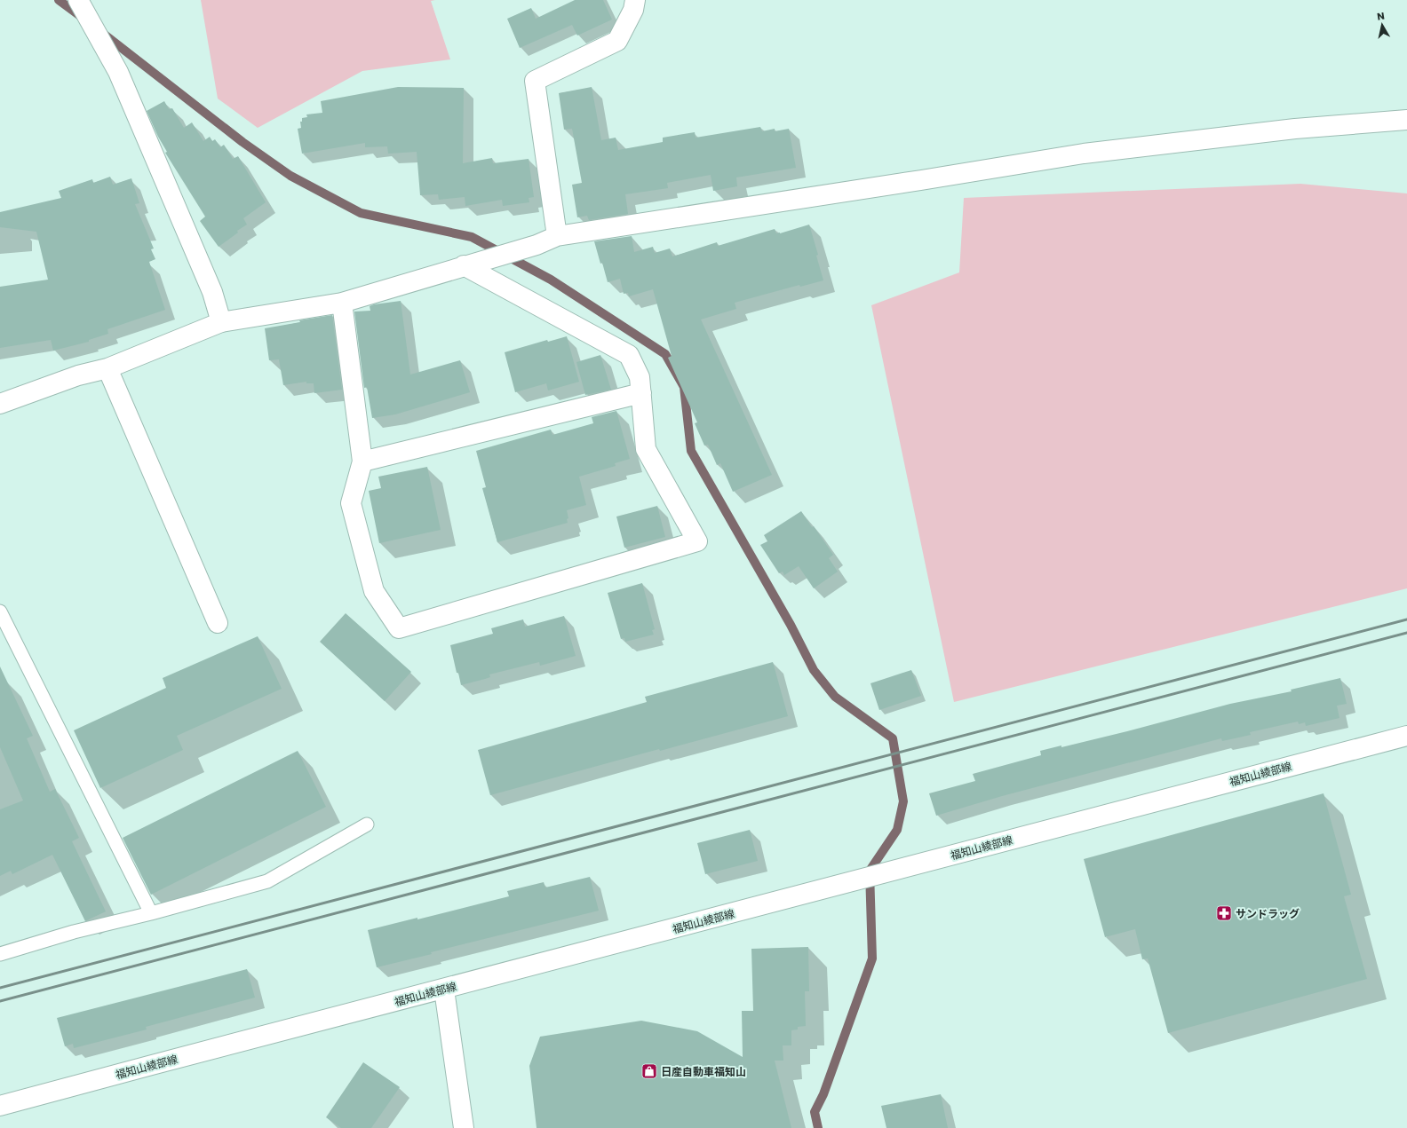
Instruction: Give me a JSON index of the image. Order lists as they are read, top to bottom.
{
  "streets": {
    "street": ["福知山綾部線"]
  },
  "places": {
    "pharmacy": ["サンドラッグ"],
    "shop": ["日産自動車福知山"]
  },
  "north": "top"
}
